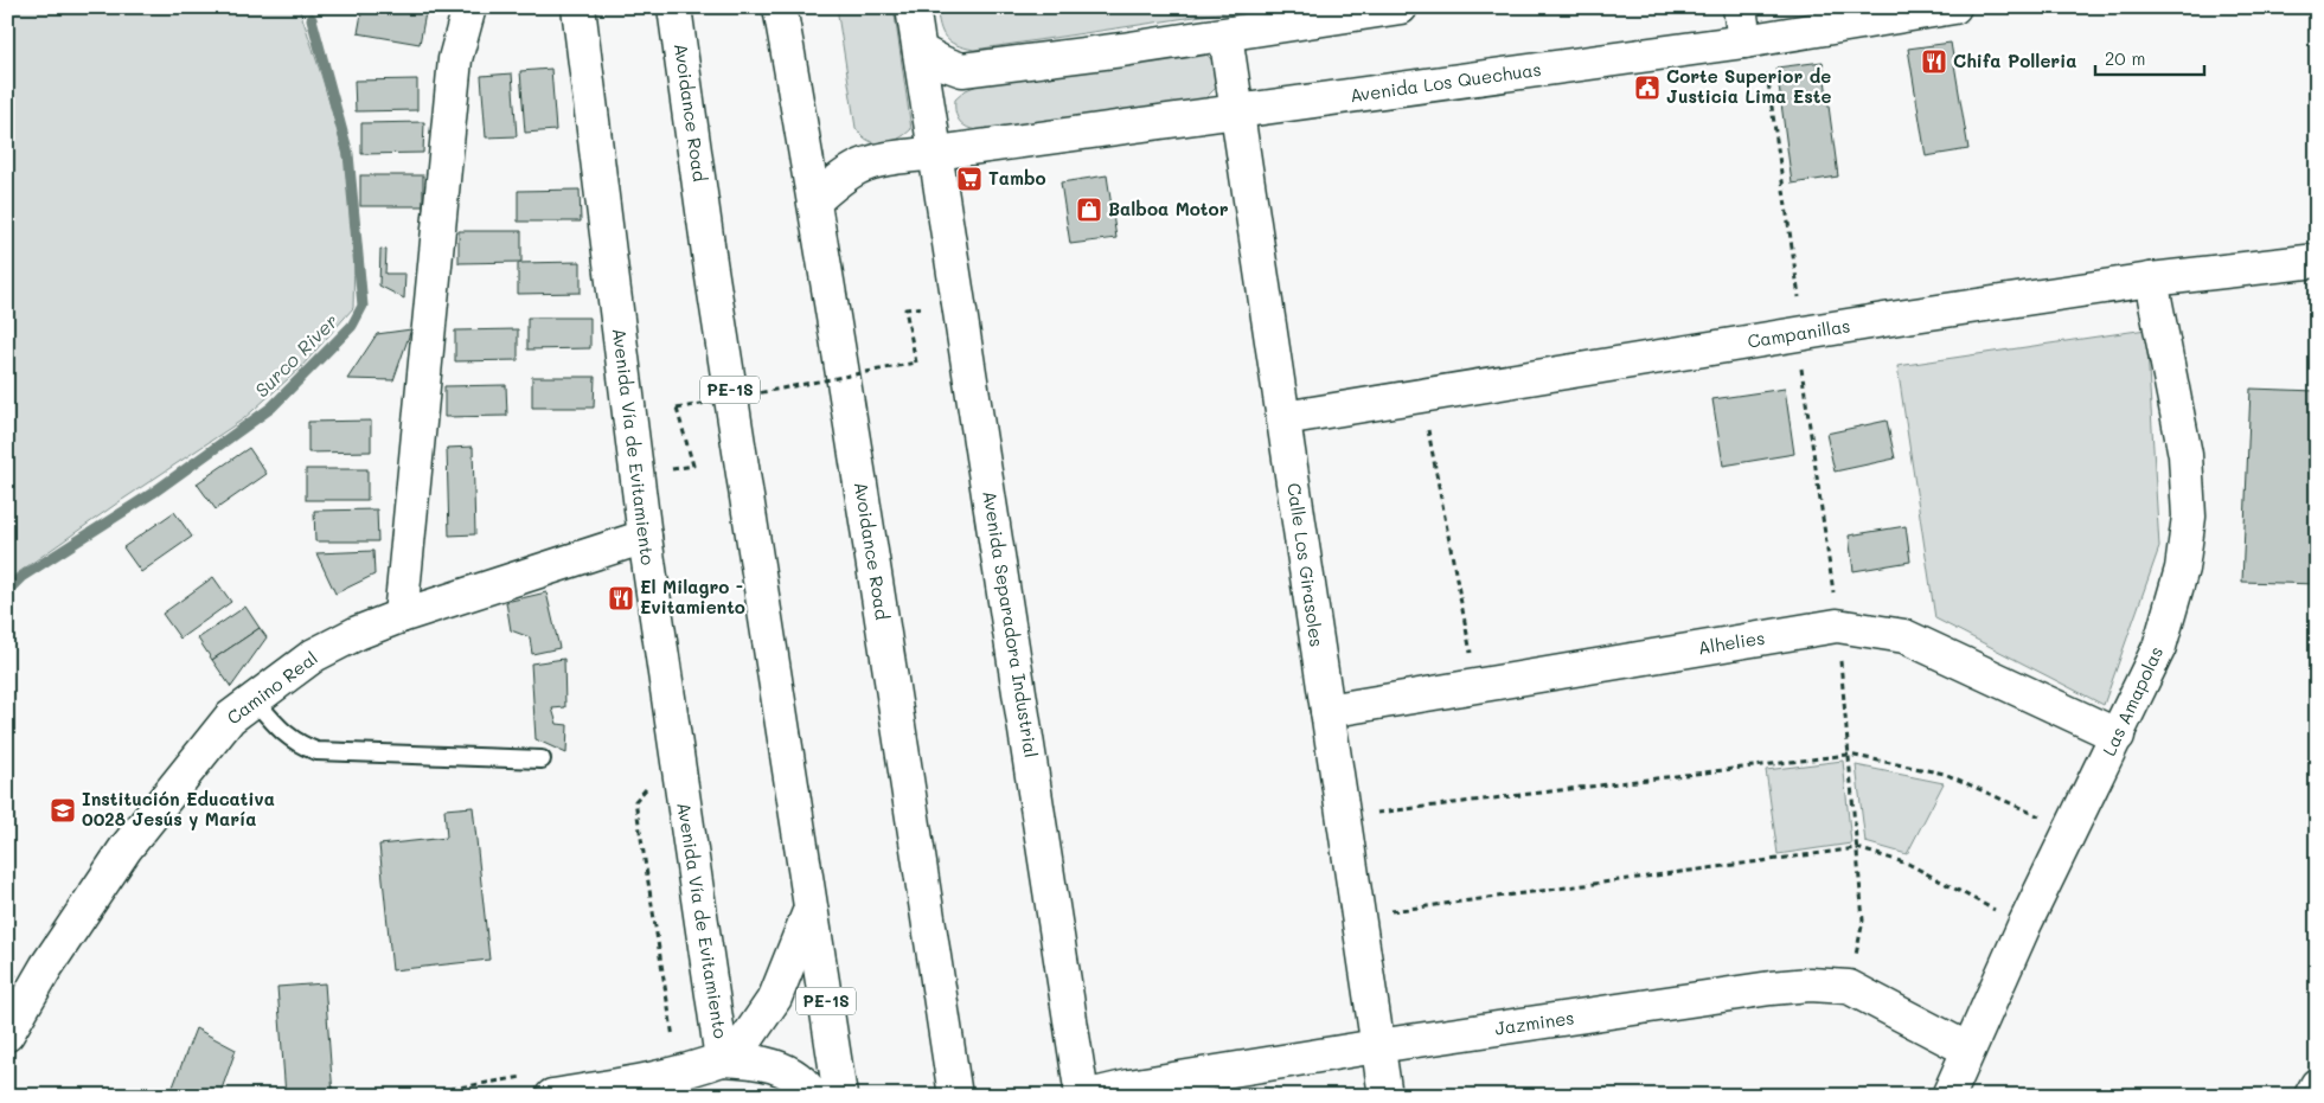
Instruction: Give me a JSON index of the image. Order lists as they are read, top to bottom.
{
  "streets": {
    "main road": [
      "Avenida Los Quechuas",
      "Avoidance Road",
      "Campanillas",
      "PE-1S",
      "Avenida Vía de Evitamiento",
      "Calle Los Girasoles",
      "Avenida Separadora Industrial",
      "Alhelies",
      "Camino Real",
      "Las Amapolas",
      "Jazmines"
    ]
  },
  "crossings": [
    ["Avenida Los Quechuas", "Avoidance Road"],
    ["Avenida Los Quechuas", "Calle Los Girasoles"],
    ["Avenida Los Quechuas", "Avenida Separadora Industrial"],
    ["Campanillas", "Calle Los Girasoles"],
    ["Campanillas", "Las Amapolas"],
    ["Avenida Vía de Evitamiento", "Camino Real"],
    ["Calle Los Girasoles", "Alhelies"],
    ["Calle Los Girasoles", "Jazmines"],
    ["Alhelies", "Las Amapolas"],
    ["Las Amapolas", "Jazmines"]
  ],
  "water": ["Surco River"],
  "places": {
    "restaurant": ["Chifa Polleria", "El Milagro - Evitamiento"],
    "public building": ["Corte Superior de Justicia Lima Este"],
    "supermarket": ["Tambo"],
    "shop": ["Balboa Motor"],
    "school or university": ["Institución Educativa 0028 Jesús y María"]
  },
  "scale_bar": "20 m"
}
